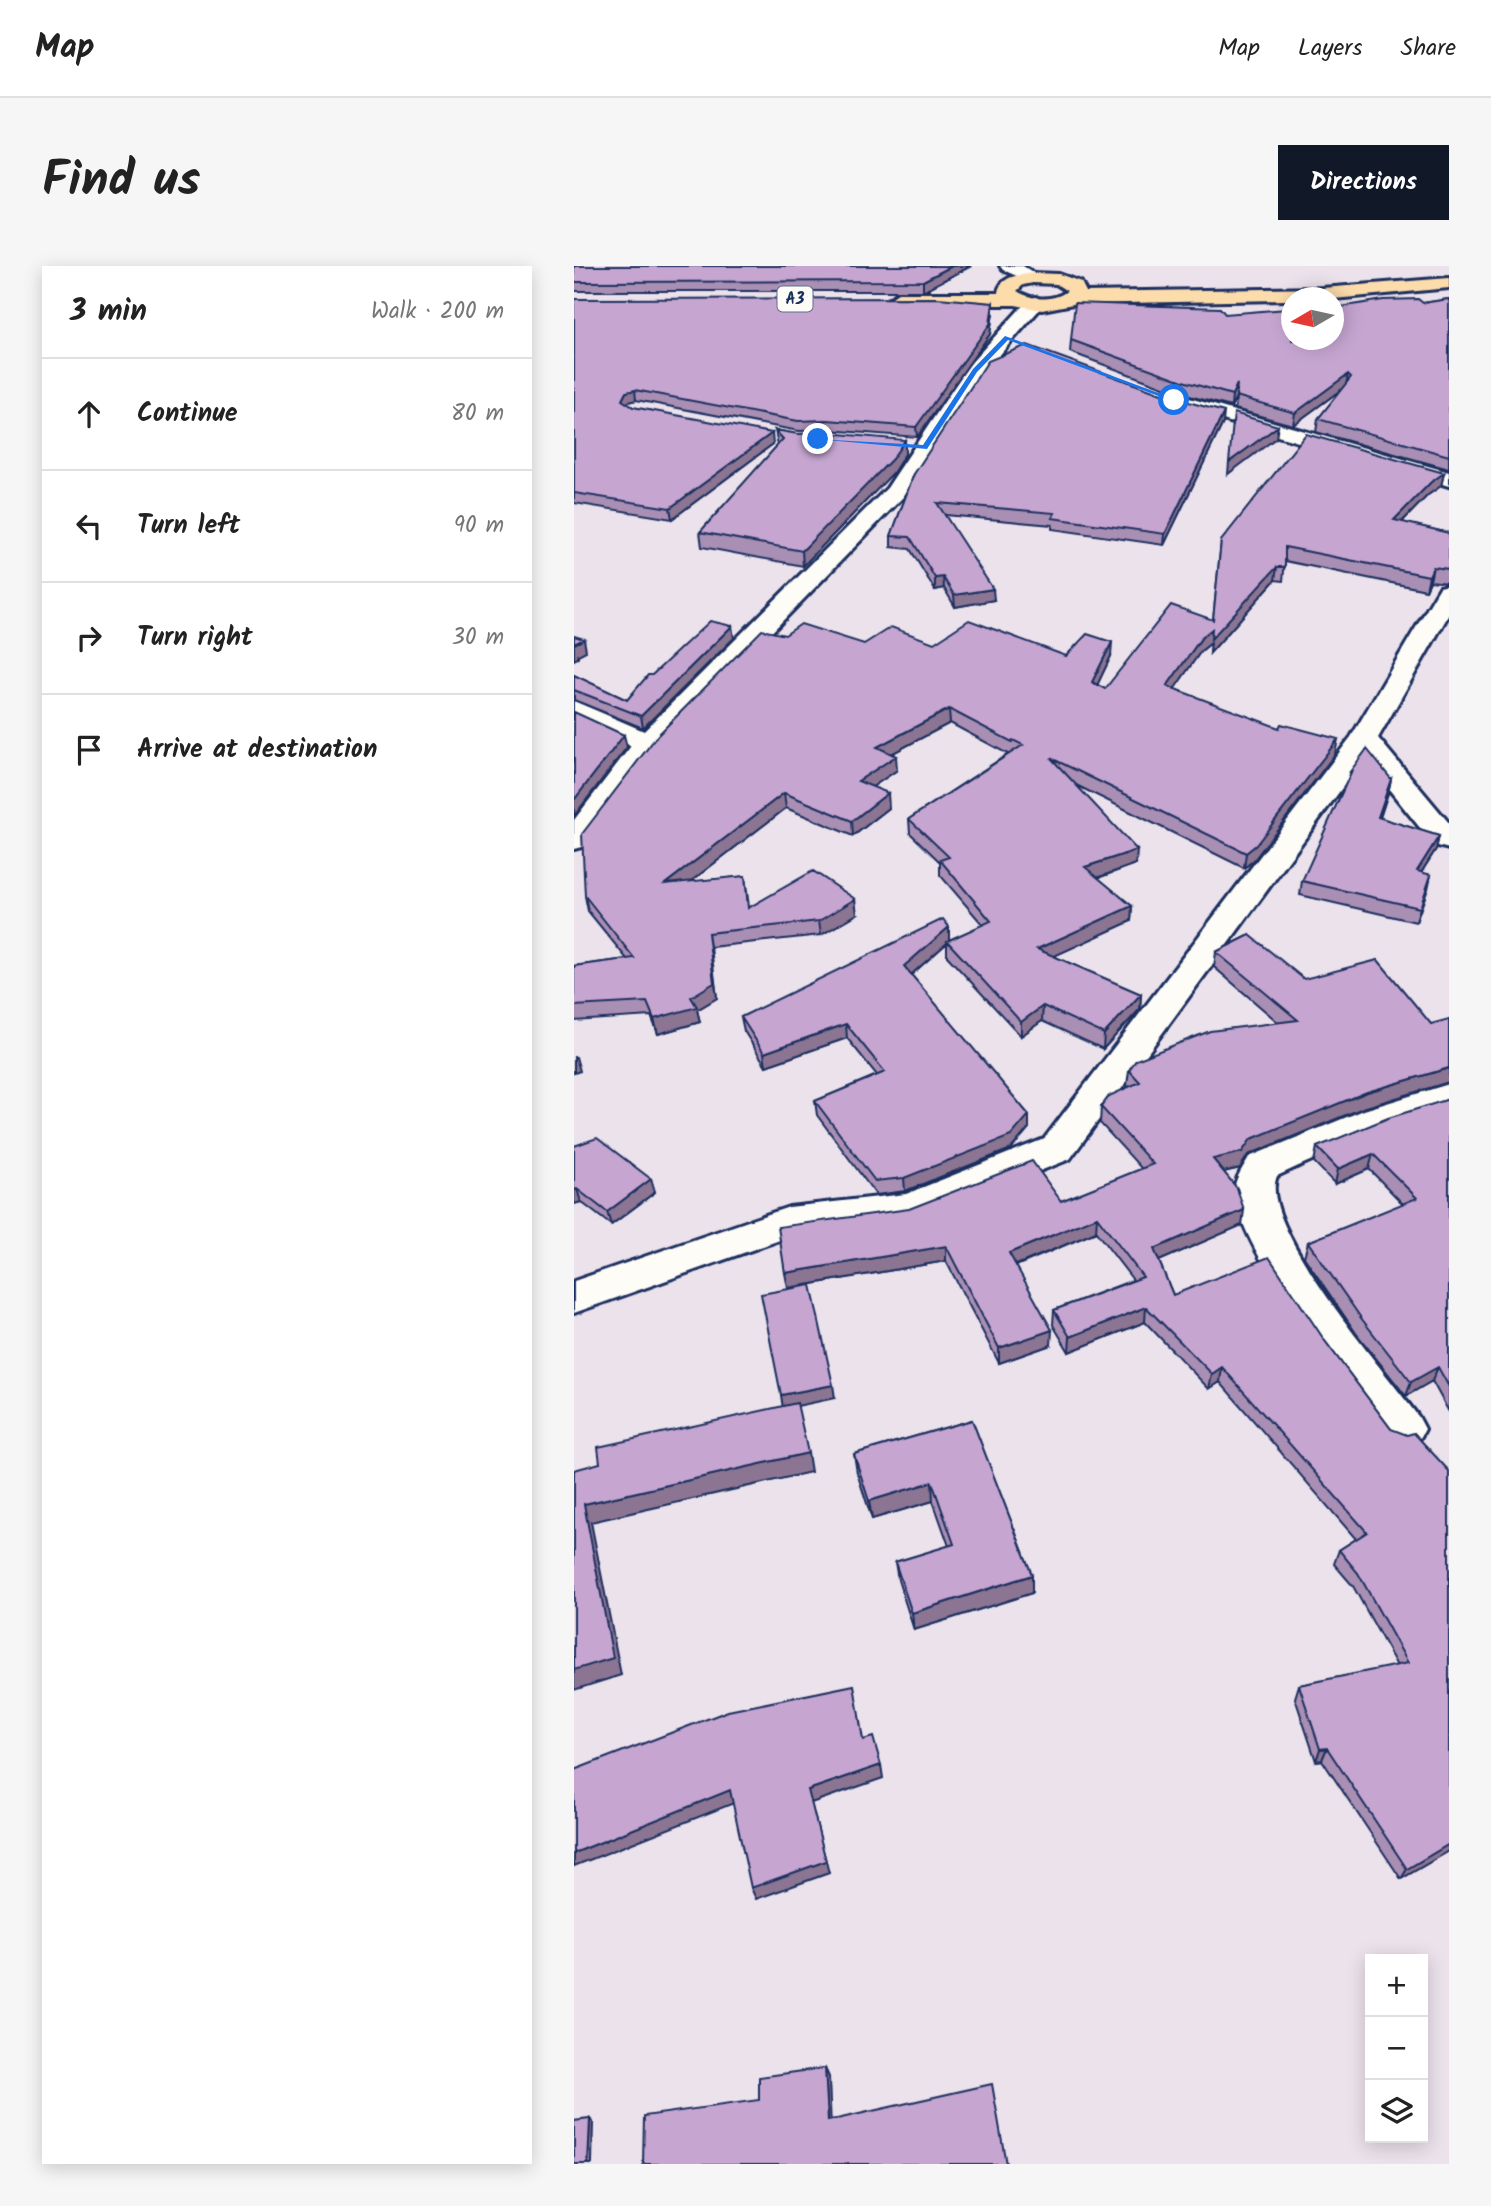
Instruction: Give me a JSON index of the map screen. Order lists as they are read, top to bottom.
{
  "north": "left",
  "page": {
    "header": "Map",
    "nav": ["Map", "Layers", "Share"],
    "title": "Find us",
    "buttons": "Directions",
    "heading": ["3 min", "Walk · 200 m"],
    "list": [
      ["Continue", "80 m"],
      ["Turn left", "90 m"],
      ["Turn right", "30 m"],
      "Arrive at destination"
    ],
    "map_buttons": ["+", "−"]
  }
}
